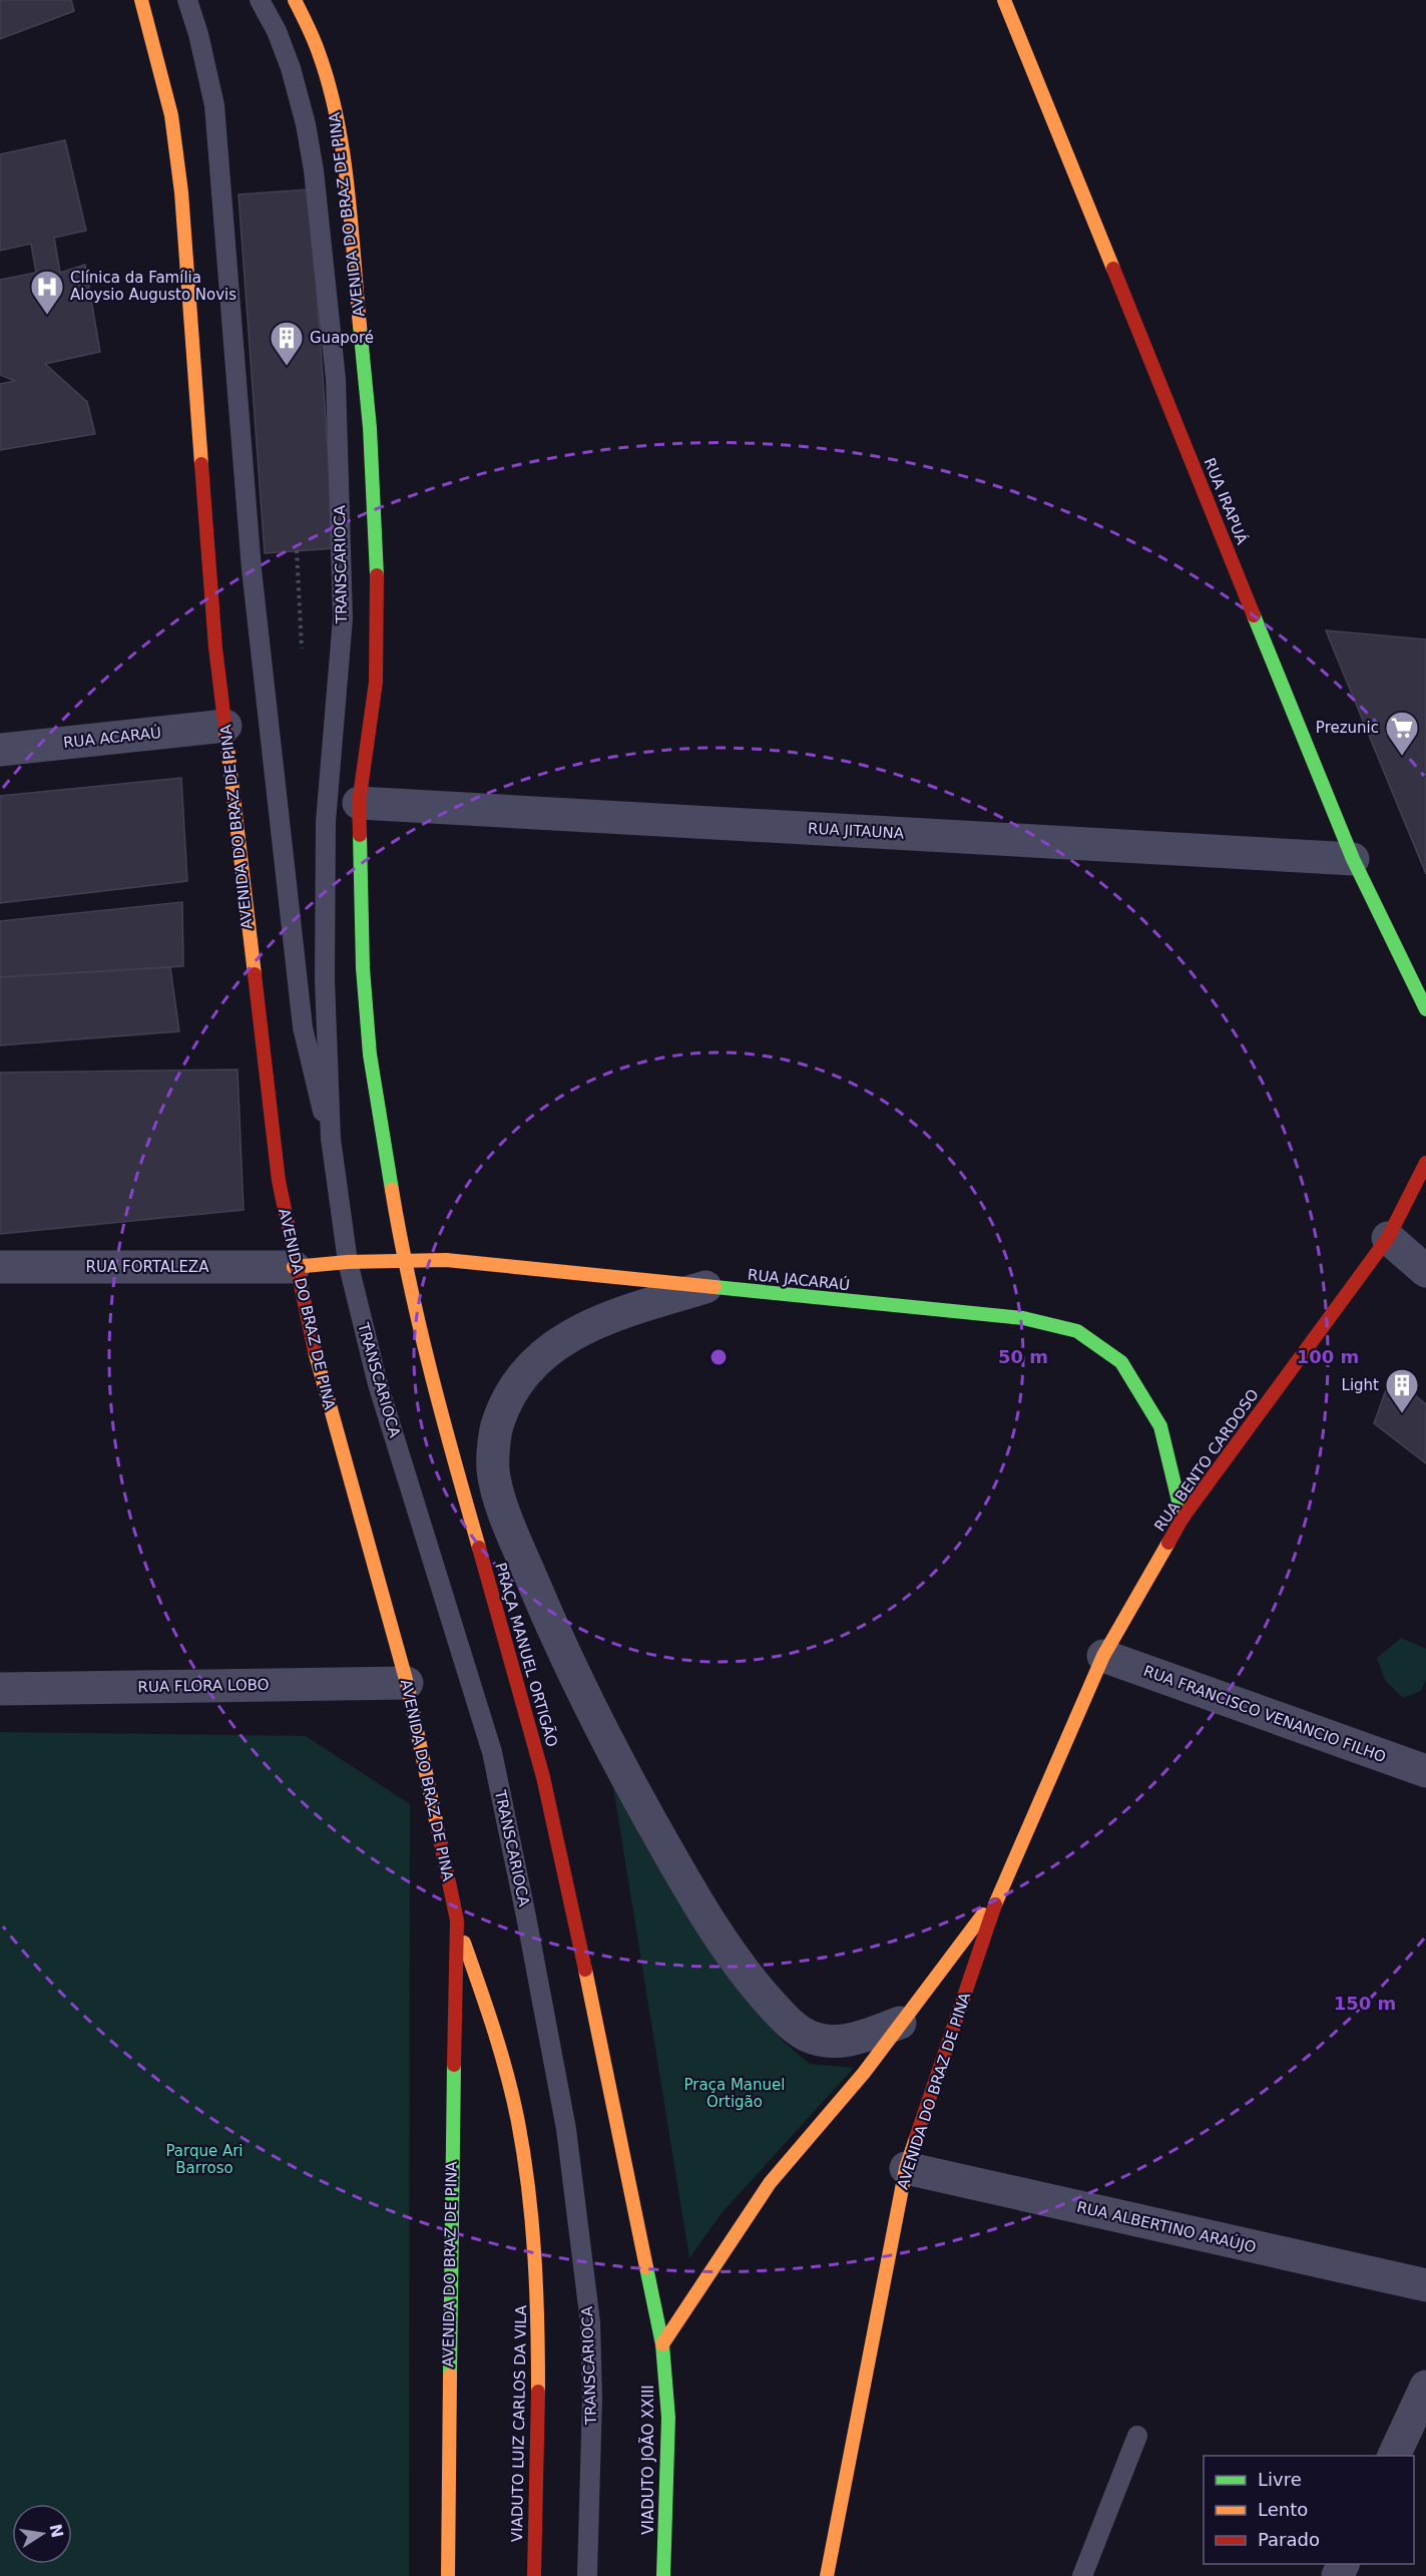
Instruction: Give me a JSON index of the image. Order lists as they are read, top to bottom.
{
  "streets": {
    "main road": [
      "AVENIDA DO BRAZ DE PINA",
      "RUA IRAPUÁ",
      "RUA JACARAÚ",
      "RUA BENTO CARDOSO",
      "PRAÇA MANUEL ORTIGÃO",
      "VIADUTO LUIZ CARLOS DA VILA",
      "VIADUTO JOÃO XXIII"
    ],
    "street": [
      "RUA ACARAÚ",
      "RUA JITAUNA",
      "RUA FORTALEZA",
      "RUA FLORA LOBO",
      "RUA FRANCISCO VENANCIO FILHO",
      "RUA ALBERTINO ARAÚJO"
    ],
    "lane": ["TRANSCARIOCA"]
  },
  "crossings": [
    ["AVENIDA DO BRAZ DE PINA", "RUA ACARAÚ"],
    ["AVENIDA DO BRAZ DE PINA", "RUA JITAUNA"],
    ["AVENIDA DO BRAZ DE PINA", "RUA FORTALEZA"],
    ["AVENIDA DO BRAZ DE PINA", "RUA JACARAÚ"],
    ["AVENIDA DO BRAZ DE PINA", "RUA BENTO CARDOSO"],
    ["AVENIDA DO BRAZ DE PINA", "PRAÇA MANUEL ORTIGÃO"],
    ["AVENIDA DO BRAZ DE PINA", "RUA FLORA LOBO"],
    ["AVENIDA DO BRAZ DE PINA", "RUA ALBERTINO ARAÚJO"],
    ["AVENIDA DO BRAZ DE PINA", "VIADUTO LUIZ CARLOS DA VILA"],
    ["RUA IRAPUÁ", "RUA JITAUNA"],
    ["TRANSCARIOCA", "RUA JACARAÚ"],
    ["RUA FORTALEZA", "RUA JACARAÚ"],
    ["RUA JACARAÚ", "RUA BENTO CARDOSO"],
    ["RUA JACARAÚ", "PRAÇA MANUEL ORTIGÃO"],
    ["RUA BENTO CARDOSO", "RUA FRANCISCO VENANCIO FILHO"],
    ["PRAÇA MANUEL ORTIGÃO", "VIADUTO JOÃO XXIII"]
  ],
  "parks": ["Praça Manuel Ortigão", "Parque Ari Barroso"],
  "places": {
    "hospital": ["Clínica da Família Aloysio Augusto Novis"],
    "building": ["Guaporé", "Light"],
    "supermarket": ["Prezunic"]
  },
  "legend": ["Livre", "Lento", "Parado"],
  "north": "right",
  "rings": ["50 m", "100 m", "150 m"]
}
